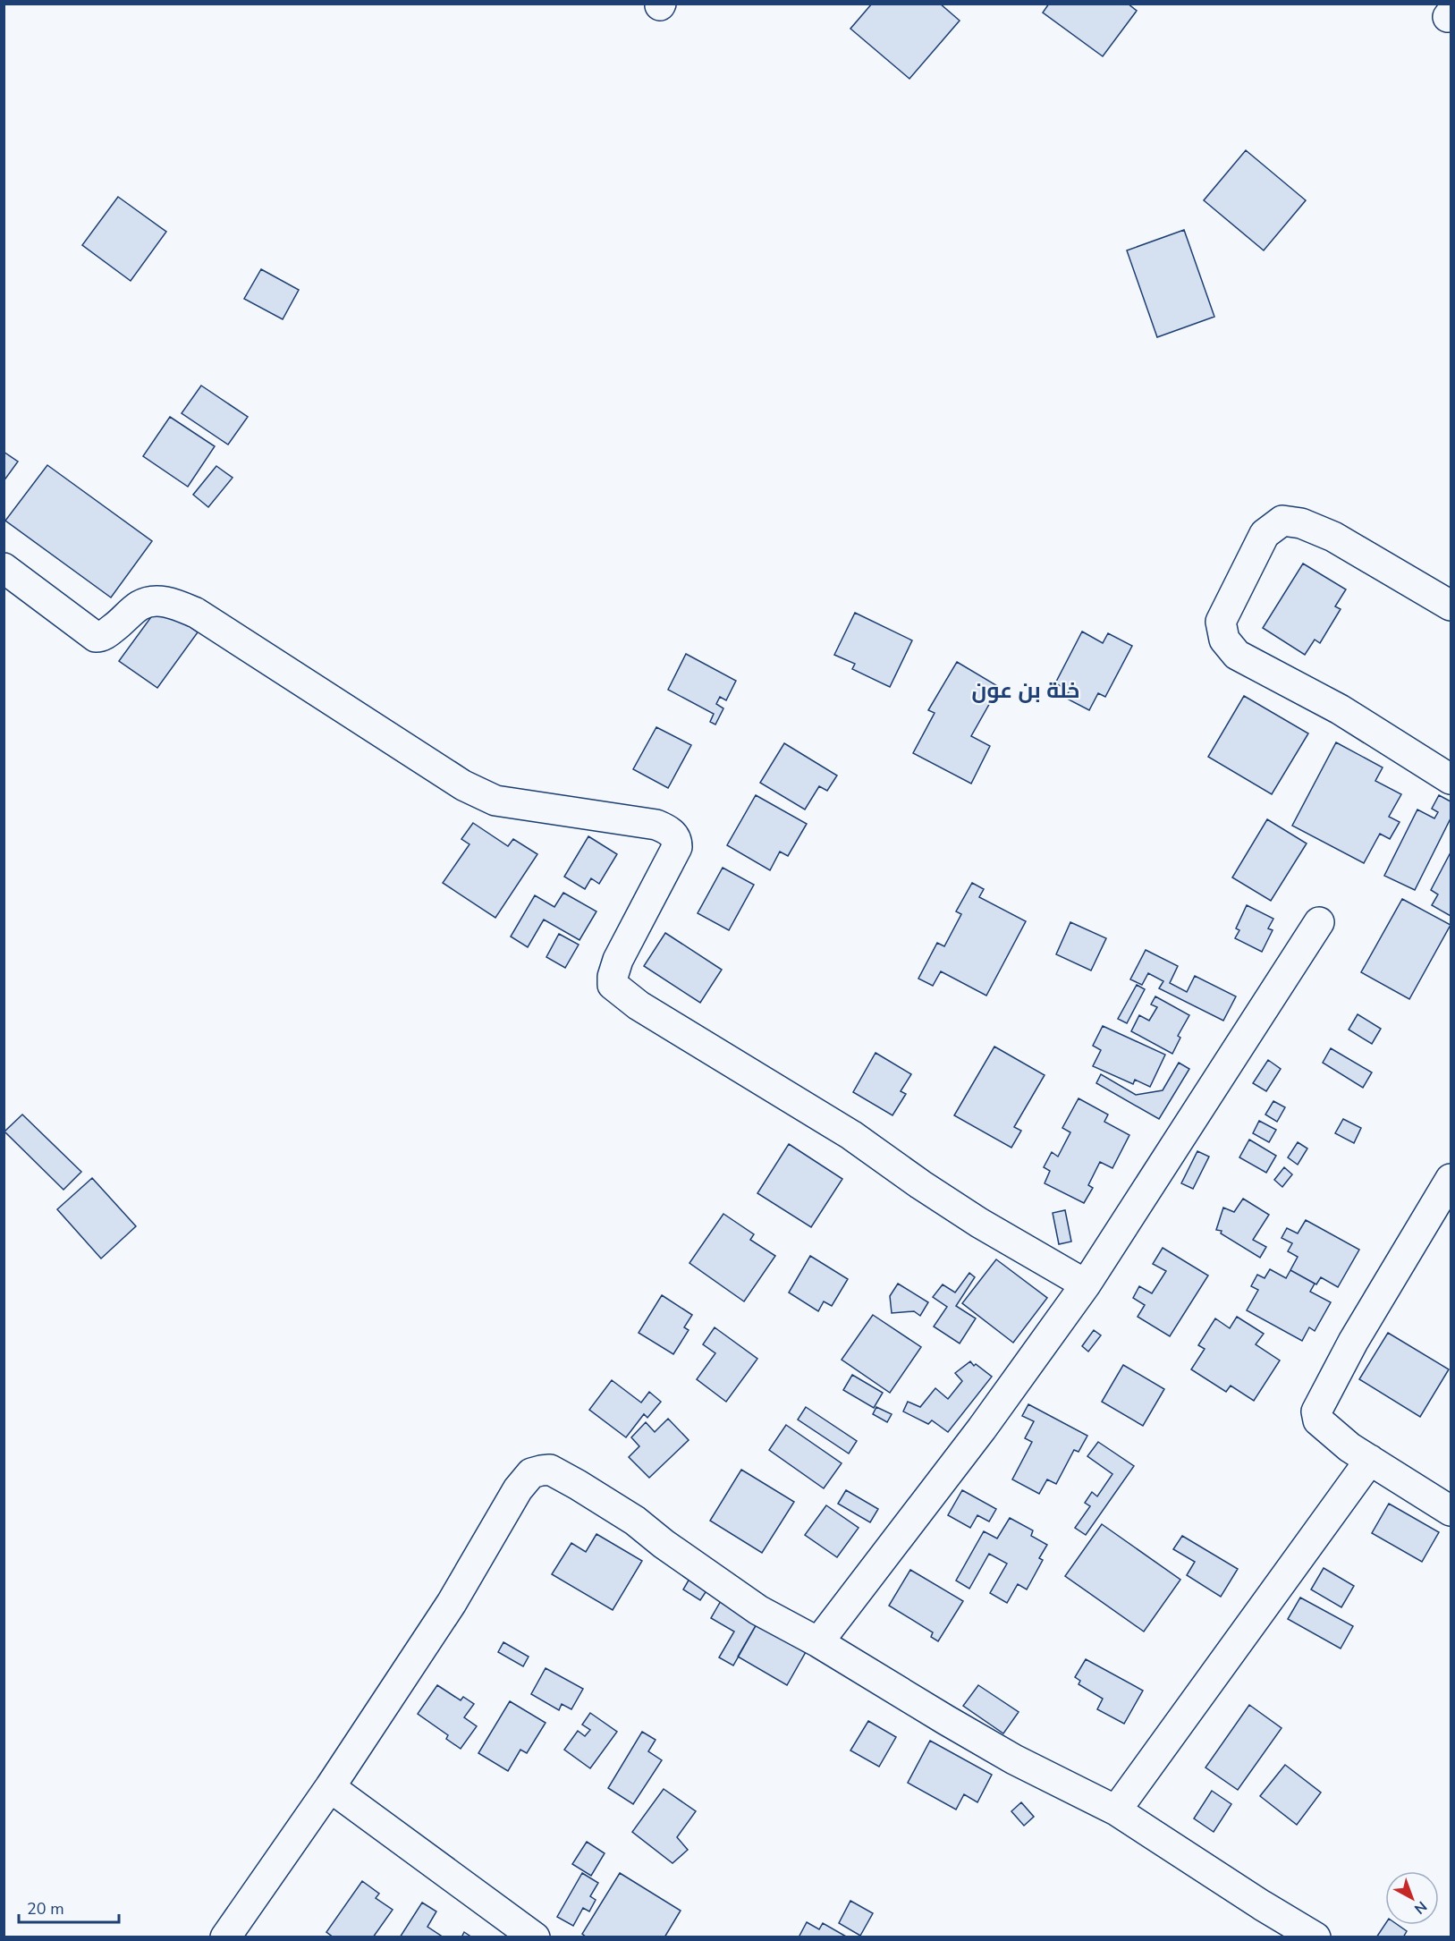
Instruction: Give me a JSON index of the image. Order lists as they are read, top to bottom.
{
  "districts": ["خلة بن عون"],
  "scale_bar": "20 m",
  "north": "bottom right"
}
